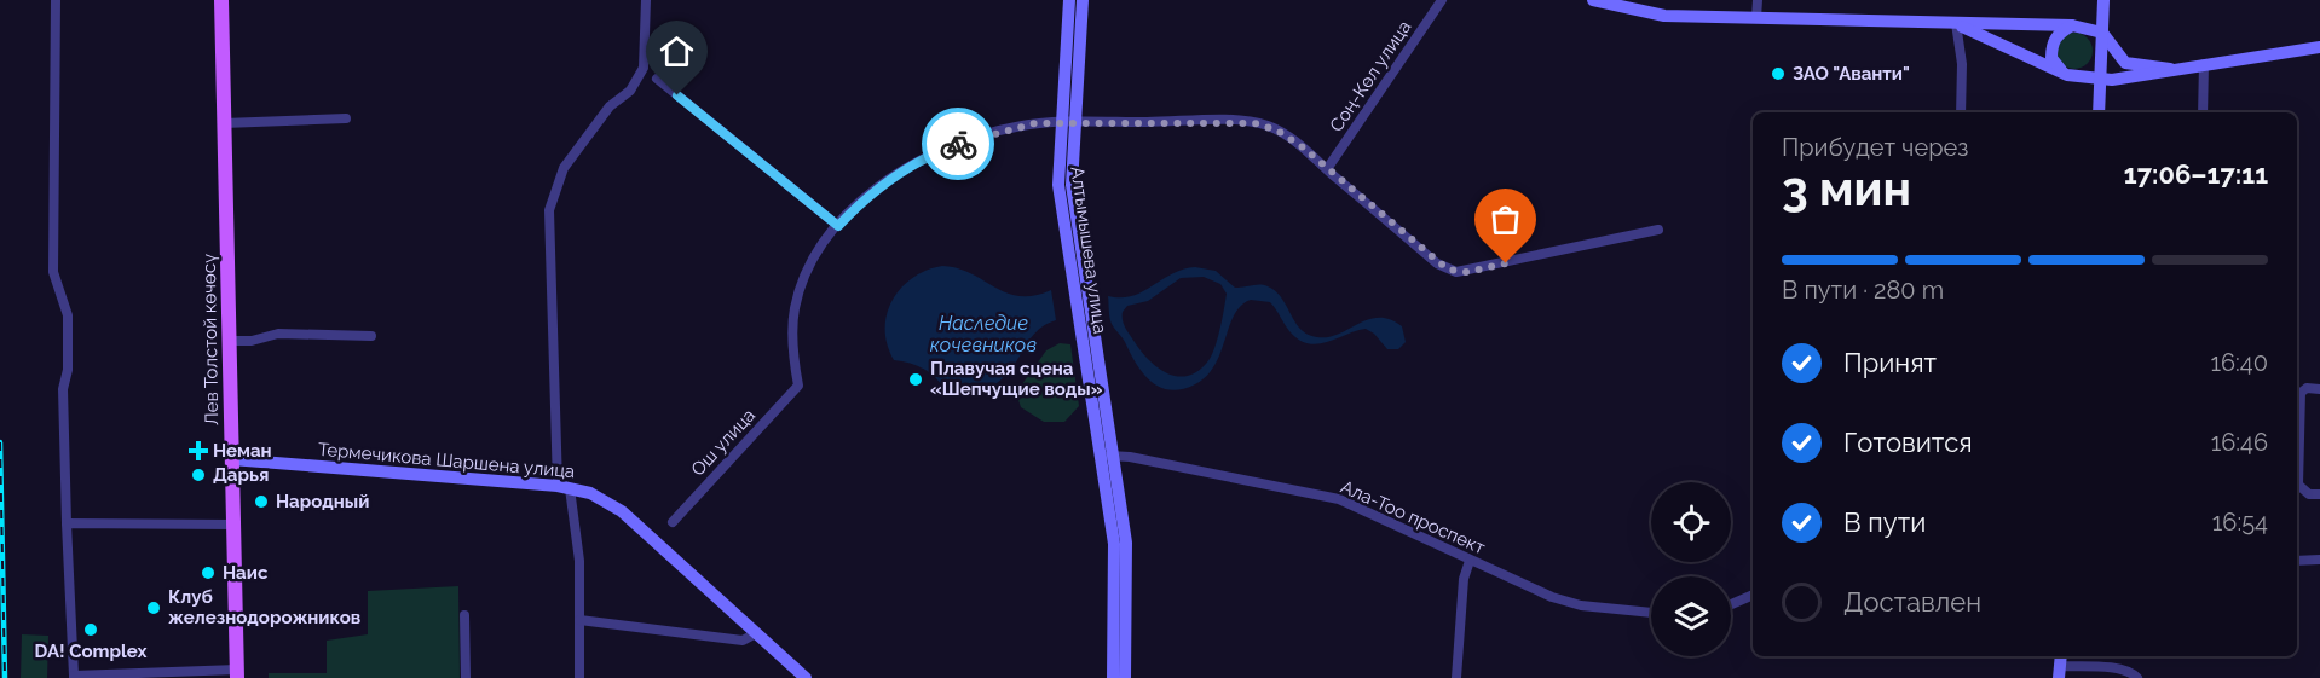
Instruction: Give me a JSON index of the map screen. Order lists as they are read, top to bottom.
{
  "streets": {
    "main road": ["Лев Толстой көчөсү"],
    "street": [
      "Соң-Көл улица",
      "Алтымышева улица",
      "Ош улица",
      "Термечикова Шаршена улица",
      "Ала-Тоо проспект"
    ]
  },
  "crossings": [
    ["Алтымышева улица", "Ала-Тоо проспект"],
    ["Лев Толстой көчөсү", "Термечикова Шаршена улица"]
  ],
  "water": ["Наследие кочевников"],
  "places": {
    "other": [
      "ЗАО \"Аванти\"",
      "Плавучая сцена «Шепчущие воды»",
      "Дарья",
      "Народный",
      "Наис",
      "Клуб железнодорожников",
      "DA! Complex"
    ],
    "health": ["Неман"]
  },
  "page": {
    "heading": ["3 мин", "Прибудет через", "17:06–17:11"],
    "bar": "В пути · 280 m",
    "list": [
      ["Принят", "16:40"],
      ["Готовится", "16:46"],
      ["В пути", "16:54"],
      "Доставлен"
    ]
  }
}
